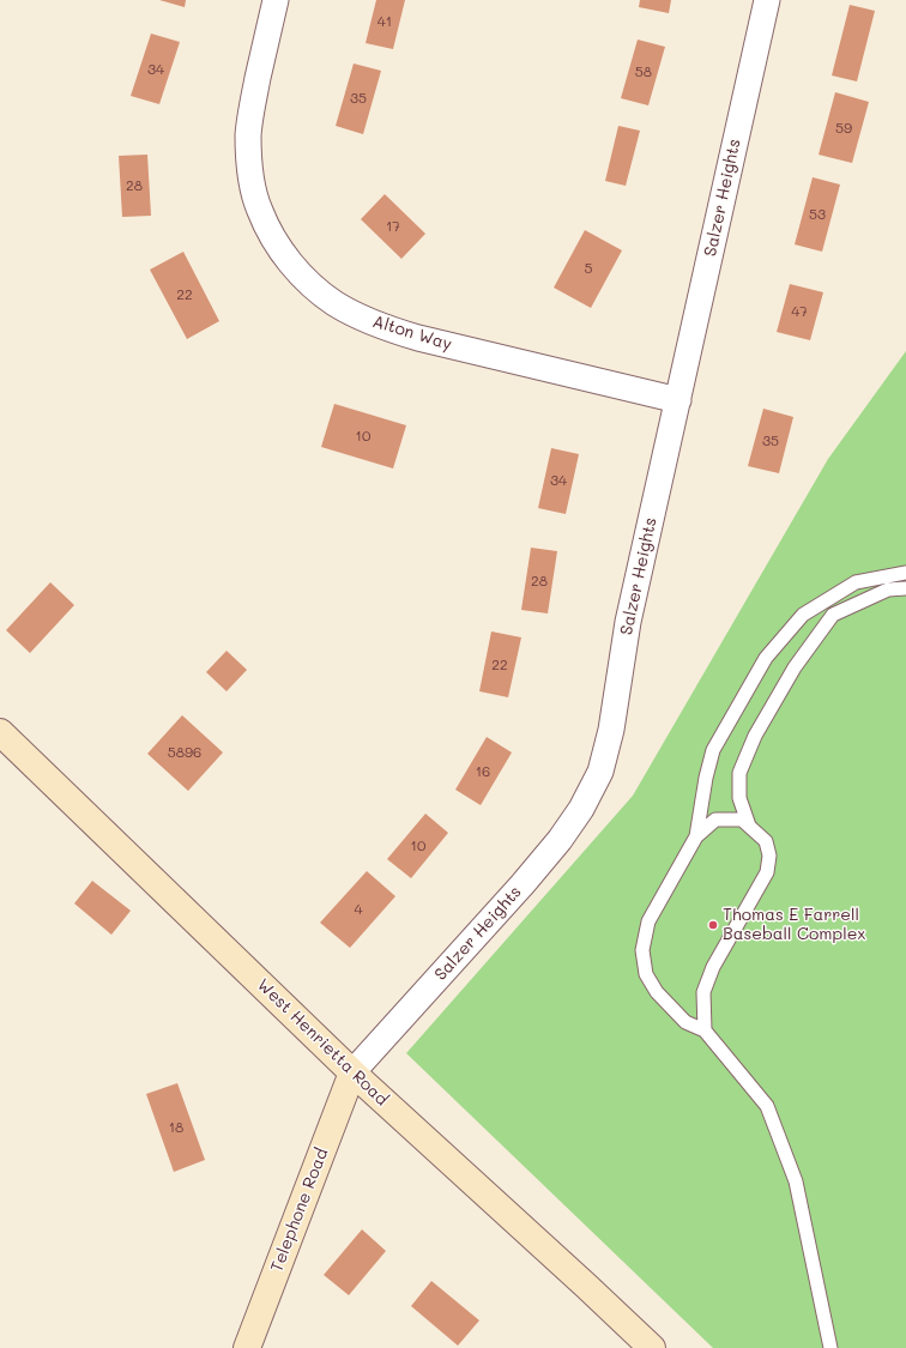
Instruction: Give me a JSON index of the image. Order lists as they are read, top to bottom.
{
  "streets": {
    "main road": ["West Henrietta Road", "Telephone Road"],
    "street": ["Salzer Heights", "Alton Way"]
  },
  "crossings": [
    ["Salzer Heights", "Alton Way"],
    ["Salzer Heights", "West Henrietta Road"],
    ["Salzer Heights", "Telephone Road"],
    ["West Henrietta Road", "Telephone Road"]
  ],
  "places": ["Thomas E Farrell Baseball Complex"],
  "house_numbers": [
    "41",
    "34",
    "58",
    "35",
    "59",
    "28",
    "53",
    "17",
    "5",
    "22",
    "47",
    "10",
    "35",
    "34",
    "28",
    "22",
    "5896",
    "16",
    "10",
    "4",
    "18"
  ]
}
